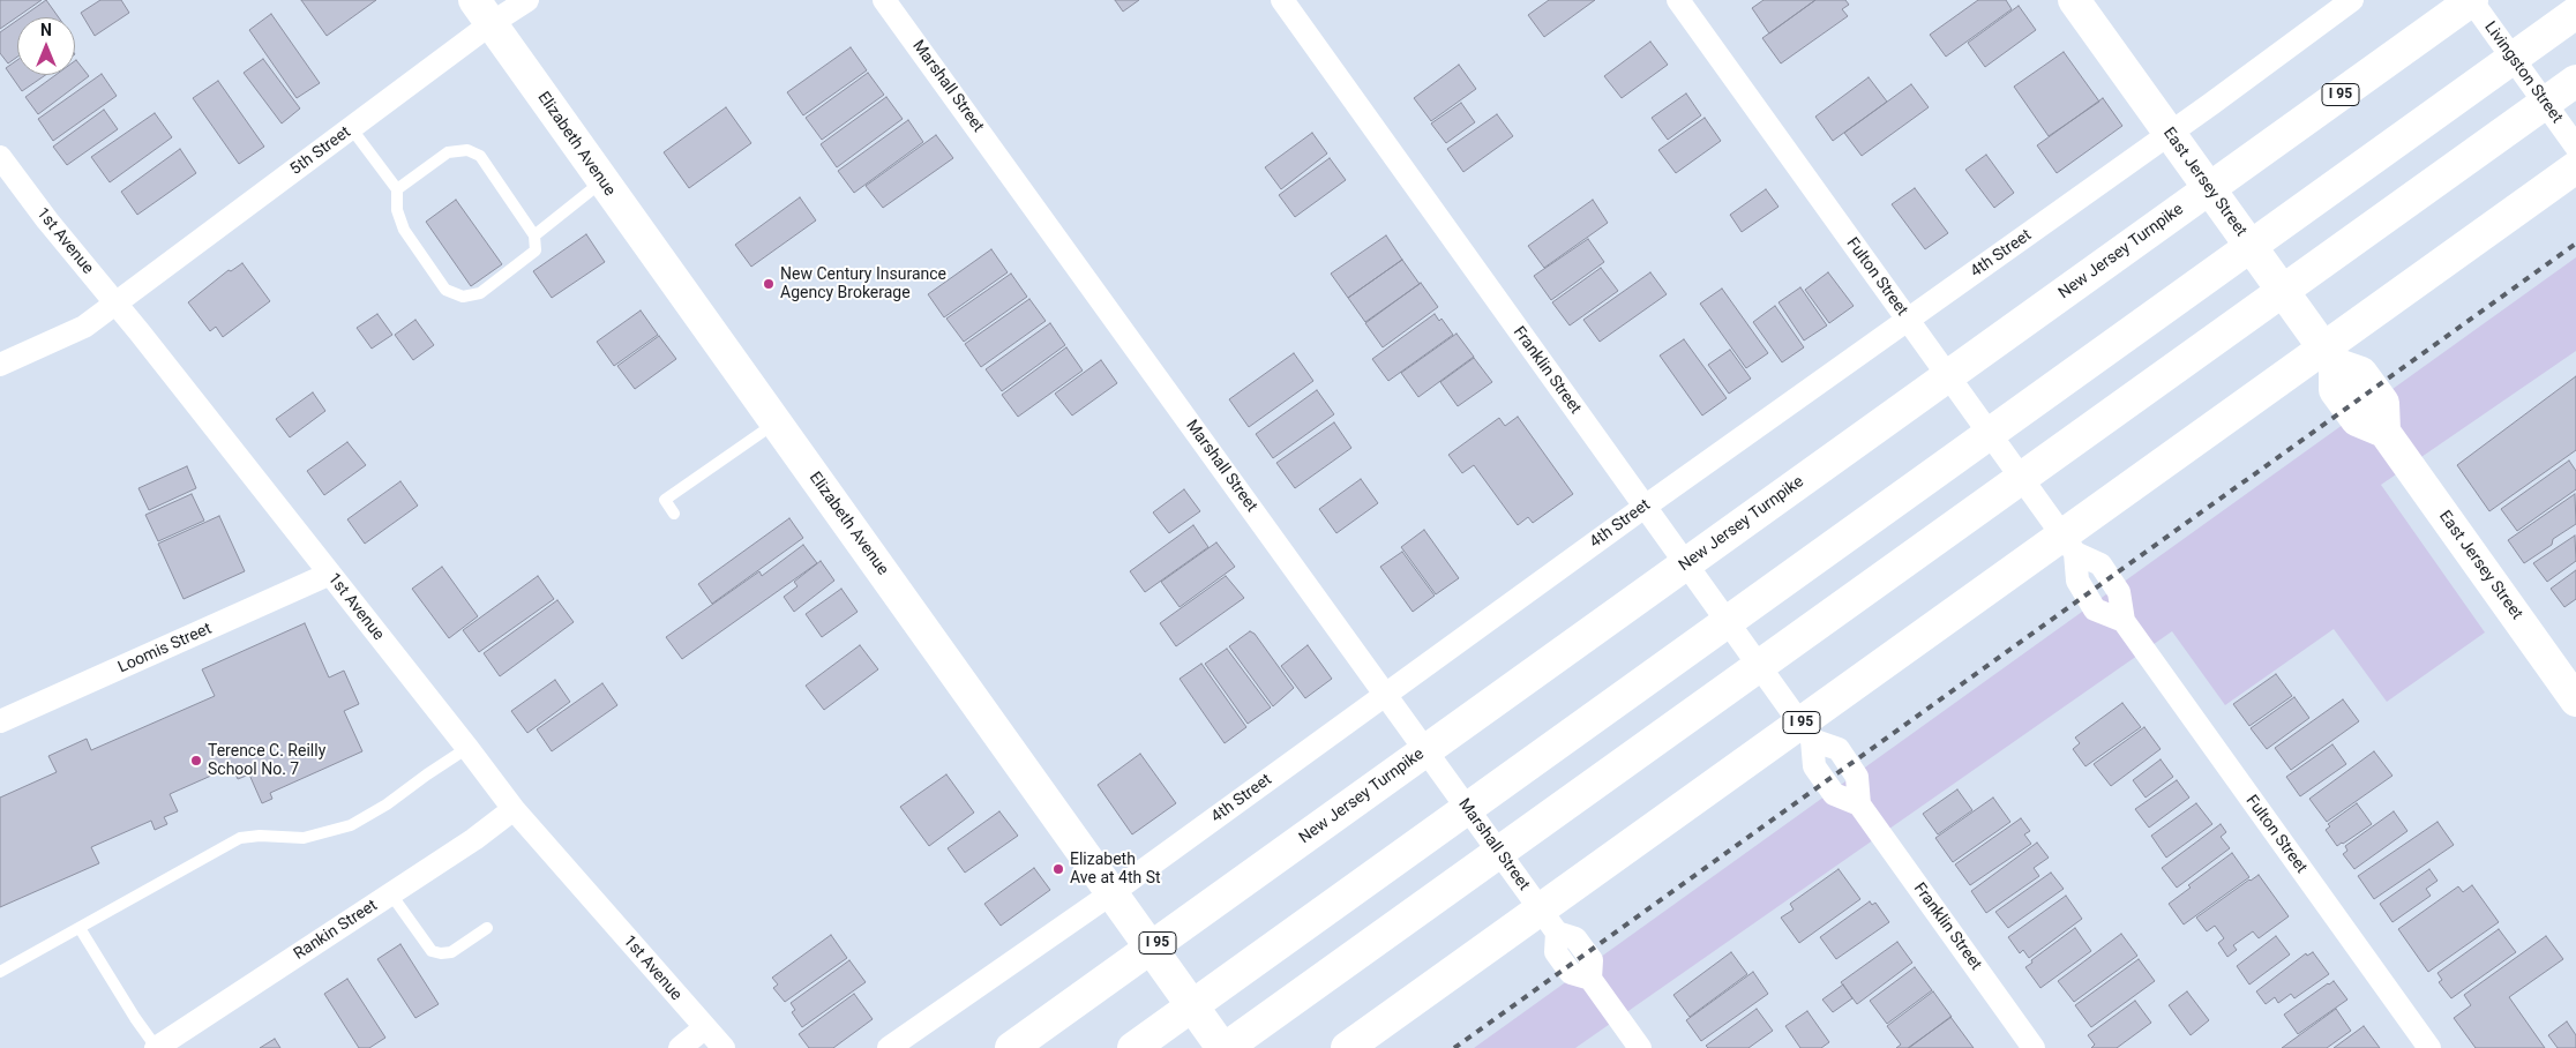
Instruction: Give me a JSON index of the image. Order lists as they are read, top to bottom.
{
  "streets": {
    "main road": [
      "I 95",
      "Elizabeth Avenue",
      "East Jersey Street",
      "New Jersey Turnpike"
    ],
    "street": [
      "Livingston Street",
      "Marshall Street",
      "5th Street",
      "1st Avenue",
      "4th Street",
      "Fulton Street",
      "Franklin Street",
      "Loomis Street",
      "Rankin Street"
    ]
  },
  "crossings": [
    ["Livingston Street", "New Jersey Turnpike"],
    ["Marshall Street", "4th Street"],
    ["Elizabeth Avenue", "5th Street"],
    ["Elizabeth Avenue", "4th Street"],
    ["5th Street", "1st Avenue"],
    ["East Jersey Street", "4th Street"],
    ["1st Avenue", "Loomis Street"],
    ["1st Avenue", "Rankin Street"],
    ["4th Street", "Fulton Street"],
    ["4th Street", "Franklin Street"]
  ],
  "places": ["New Century Insurance Agency Brokerage", "Terence C. Reilly School No. 7", "Elizabeth Ave at 4th St"],
  "north": "top"
}
